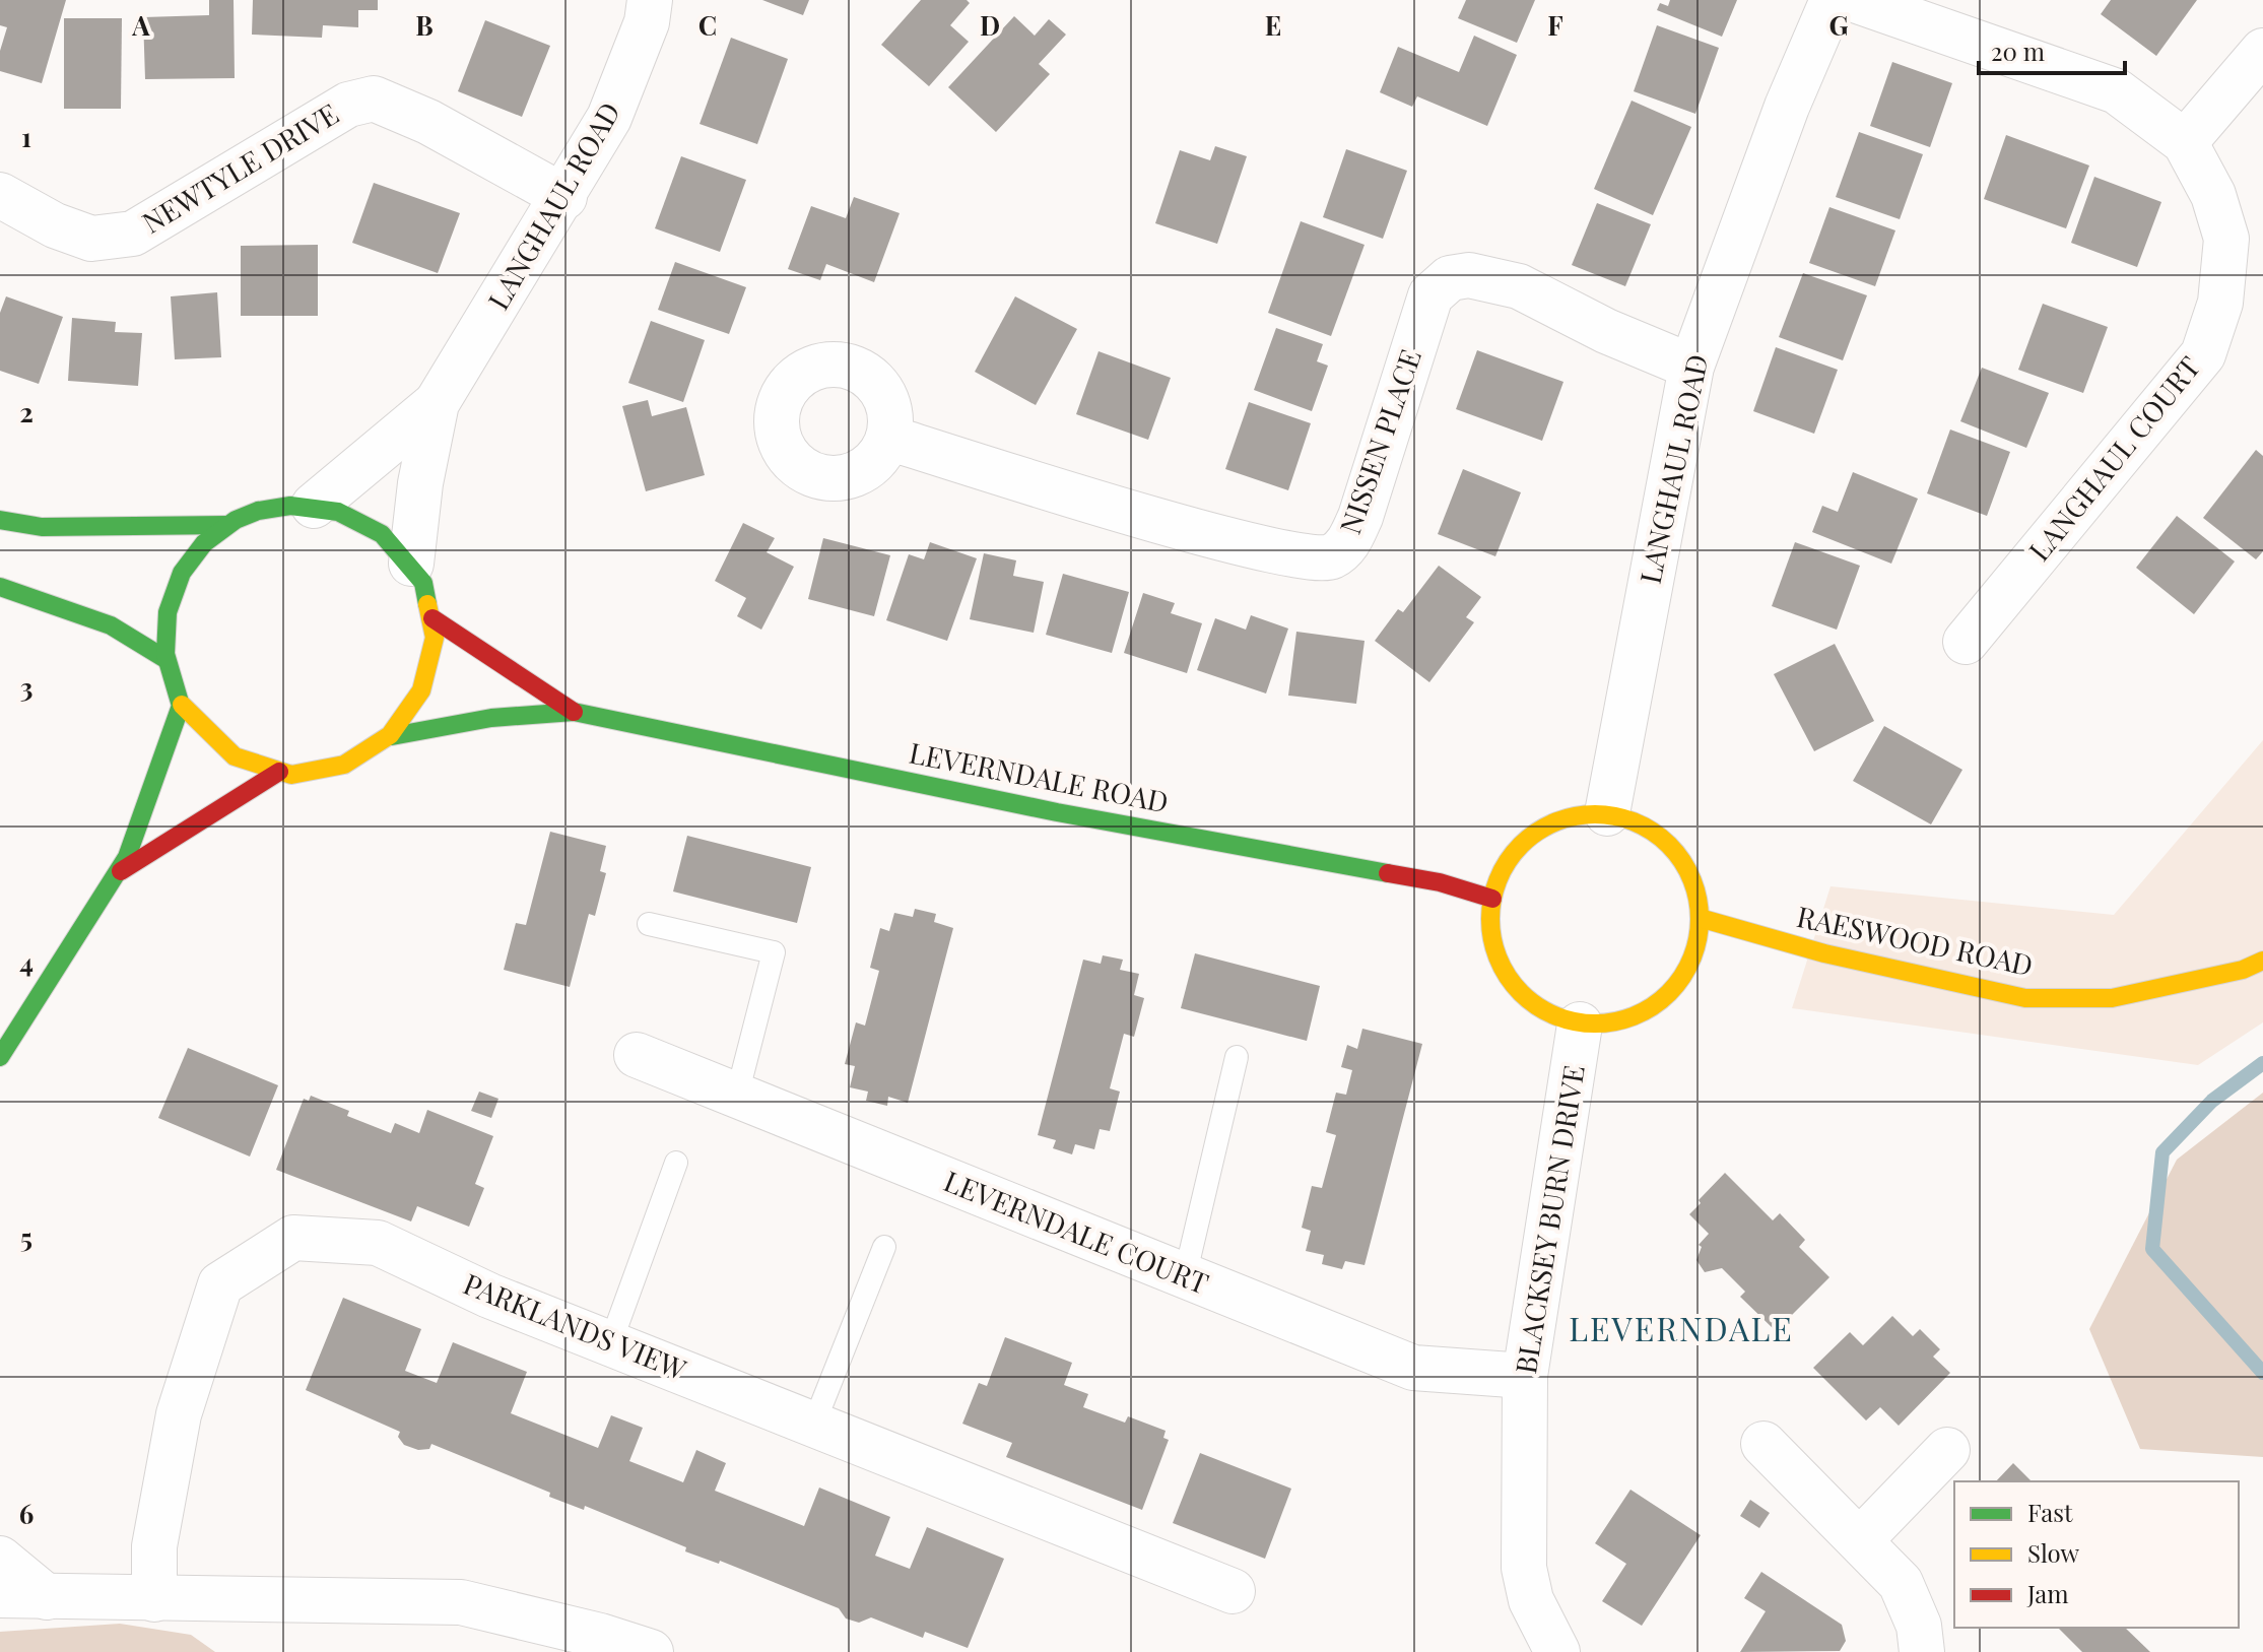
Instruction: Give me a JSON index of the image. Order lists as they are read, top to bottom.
{
  "streets": {
    "street": [
      "NEWTYLE DRIVE",
      "LANGHAUL ROAD",
      "NISSEN PLACE",
      "LANGHAUL COURT",
      "LEVERNDALE ROAD",
      "RAESWOOD ROAD",
      "BLACKSEY BURN DRIVE",
      "LEVERNDALE COURT",
      "PARKLANDS VIEW"
    ]
  },
  "crossings": [
    ["NEWTYLE DRIVE", "LANGHAUL ROAD"],
    ["LANGHAUL ROAD", "NISSEN PLACE"],
    ["LANGHAUL ROAD", "LEVERNDALE ROAD"],
    ["LANGHAUL ROAD", "RAESWOOD ROAD"],
    ["LANGHAUL ROAD", "BLACKSEY BURN DRIVE"],
    ["LEVERNDALE ROAD", "RAESWOOD ROAD"],
    ["LEVERNDALE ROAD", "BLACKSEY BURN DRIVE"],
    ["RAESWOOD ROAD", "BLACKSEY BURN DRIVE"],
    ["BLACKSEY BURN DRIVE", "LEVERNDALE COURT"]
  ],
  "districts": ["LEVERNDALE"],
  "legend": ["Fast", "Slow", "Jam"],
  "scale_bar": "20 m",
  "grid": {
    "columns": [
      "A",
      "B",
      "C",
      "D",
      "E",
      "F",
      "G"
    ],
    "rows": [
      "1",
      "2",
      "3",
      "4",
      "5",
      "6"
    ]
  }
}
